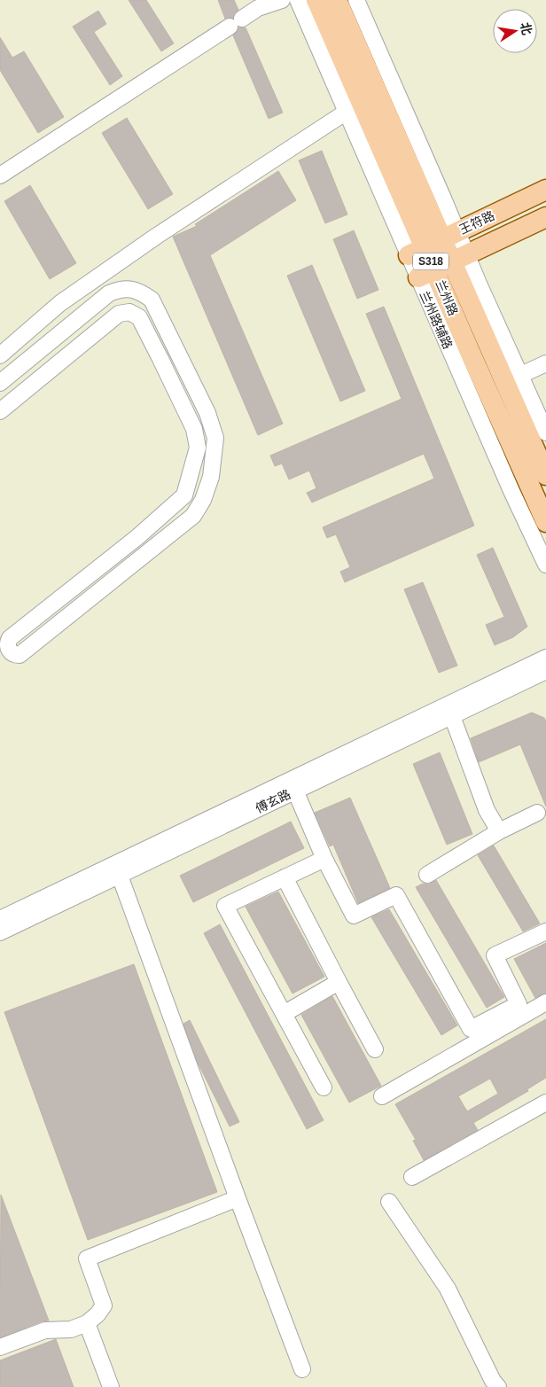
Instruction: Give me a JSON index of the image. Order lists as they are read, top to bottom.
{
  "streets": {
    "main road": ["王符路", "S318", "兰州路"],
    "street": ["兰州路辅路", "傅玄路"]
  },
  "crossings": [
    ["王符路", "兰州路"],
    ["王符路", "兰州路辅路"],
    ["兰州路", "兰州路辅路"]
  ],
  "north": "right"
}
